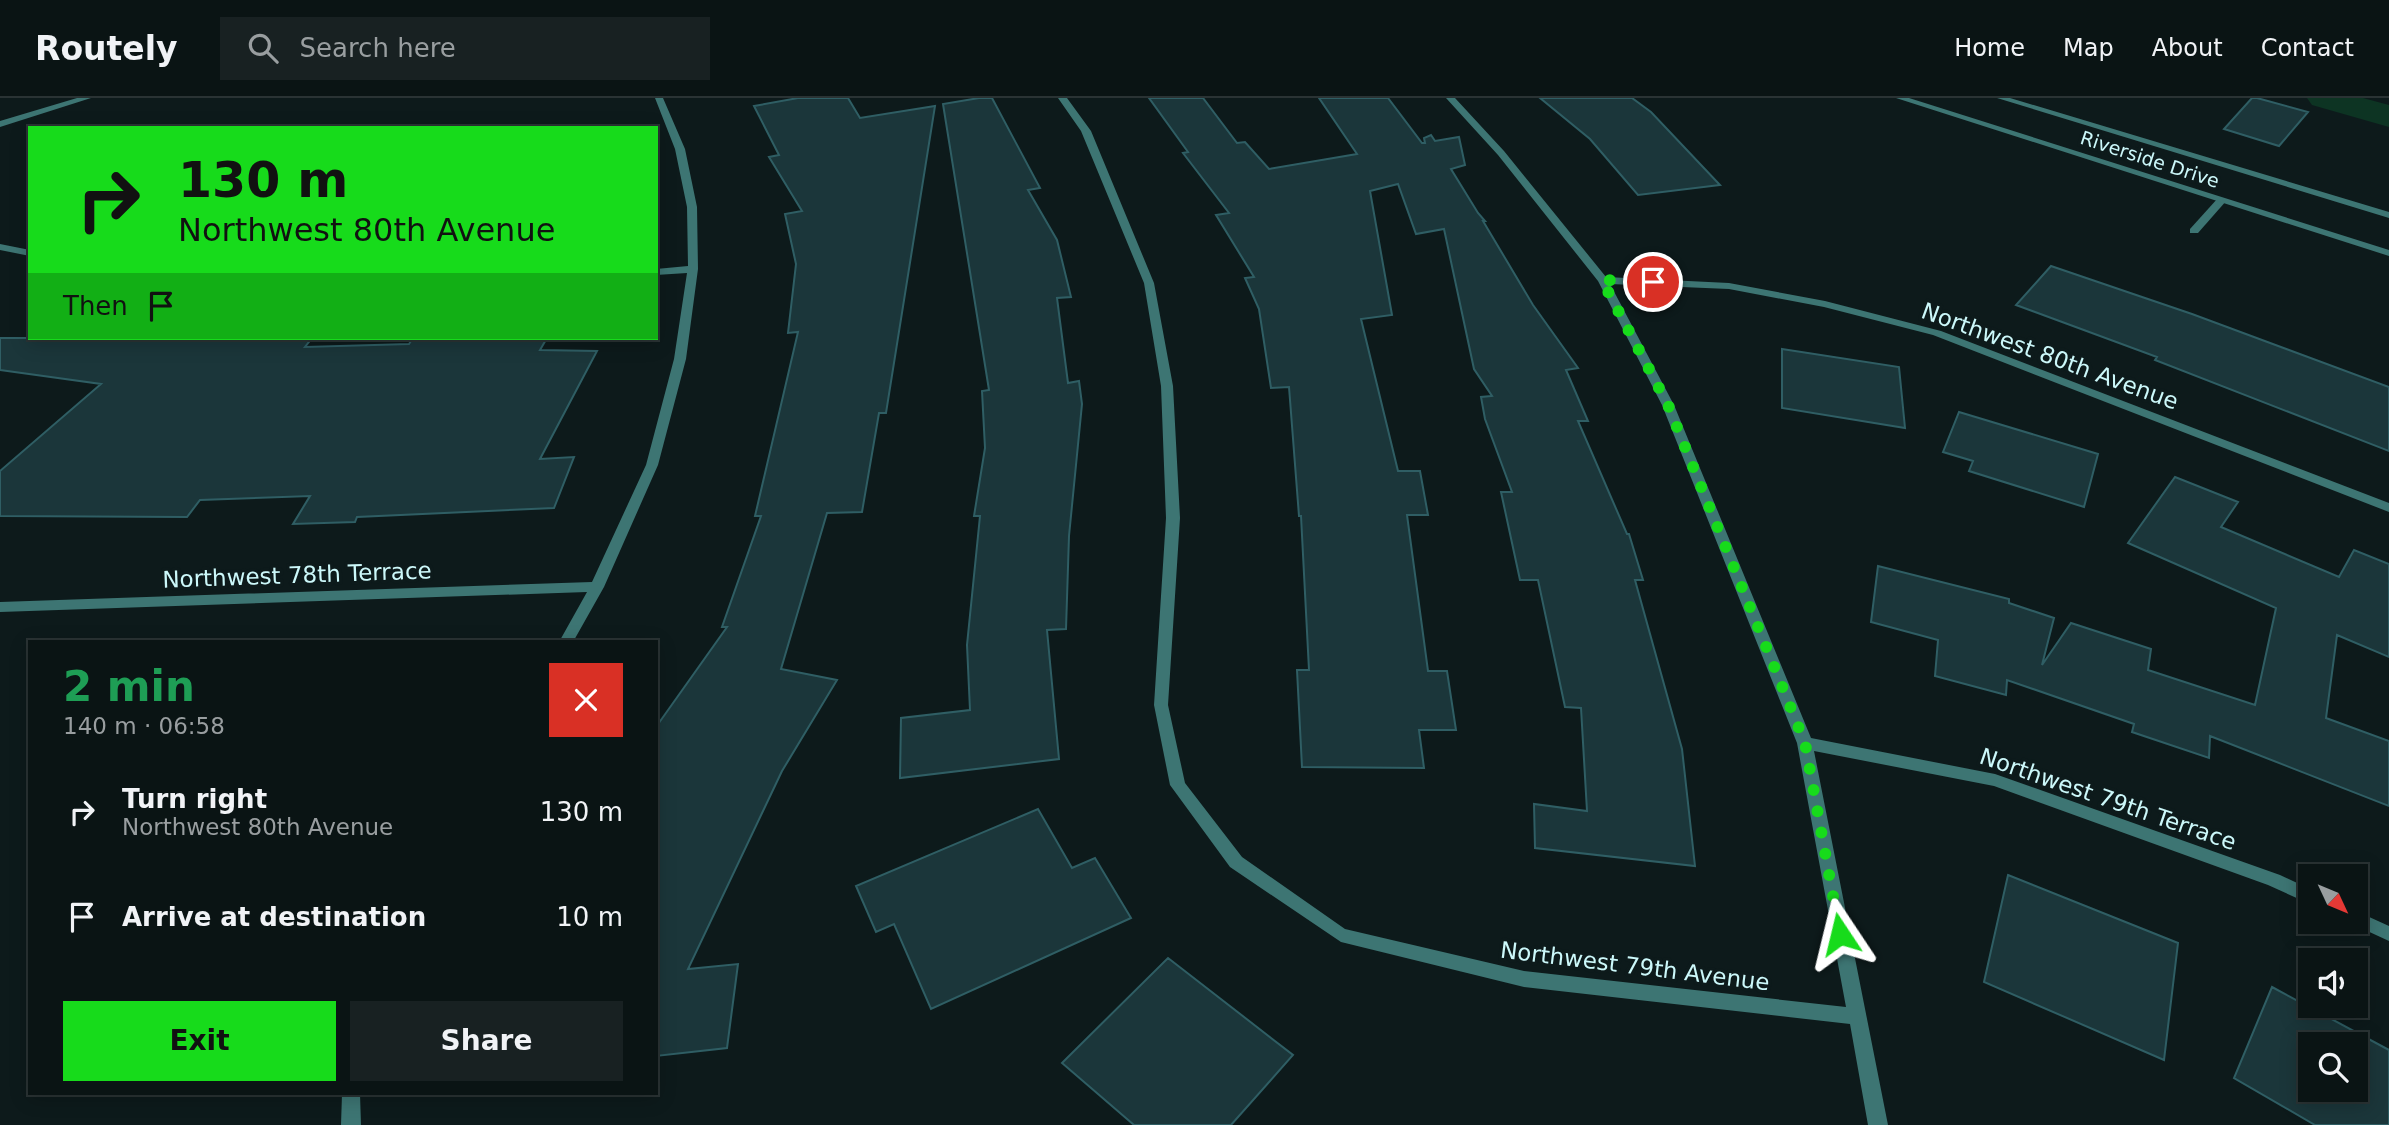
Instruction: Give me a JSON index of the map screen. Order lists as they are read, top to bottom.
{
  "streets": {
    "street": [
      "Riverside Drive",
      "Northwest 80th Avenue",
      "Northwest 78th Terrace",
      "Northwest 79th Terrace",
      "Northwest 79th Avenue"
    ]
  },
  "north": "bottom right",
  "page": {
    "header": "Routely",
    "search": "Search here",
    "nav": [
      "Home",
      "Map",
      "About",
      "Contact"
    ],
    "turn": ["130 m", "Northwest 80th Avenue"],
    "then": "Then",
    "heading": ["2 min", "140 m · 06:58"],
    "list": [
      {
        "name": "Turn right",
        "note": "Northwest 80th Avenue",
        "value": "130 m"
      },
      {
        "name": "Arrive at destination",
        "value": "10 m"
      }
    ],
    "buttons": ["Exit", "Share"]
  }
}
